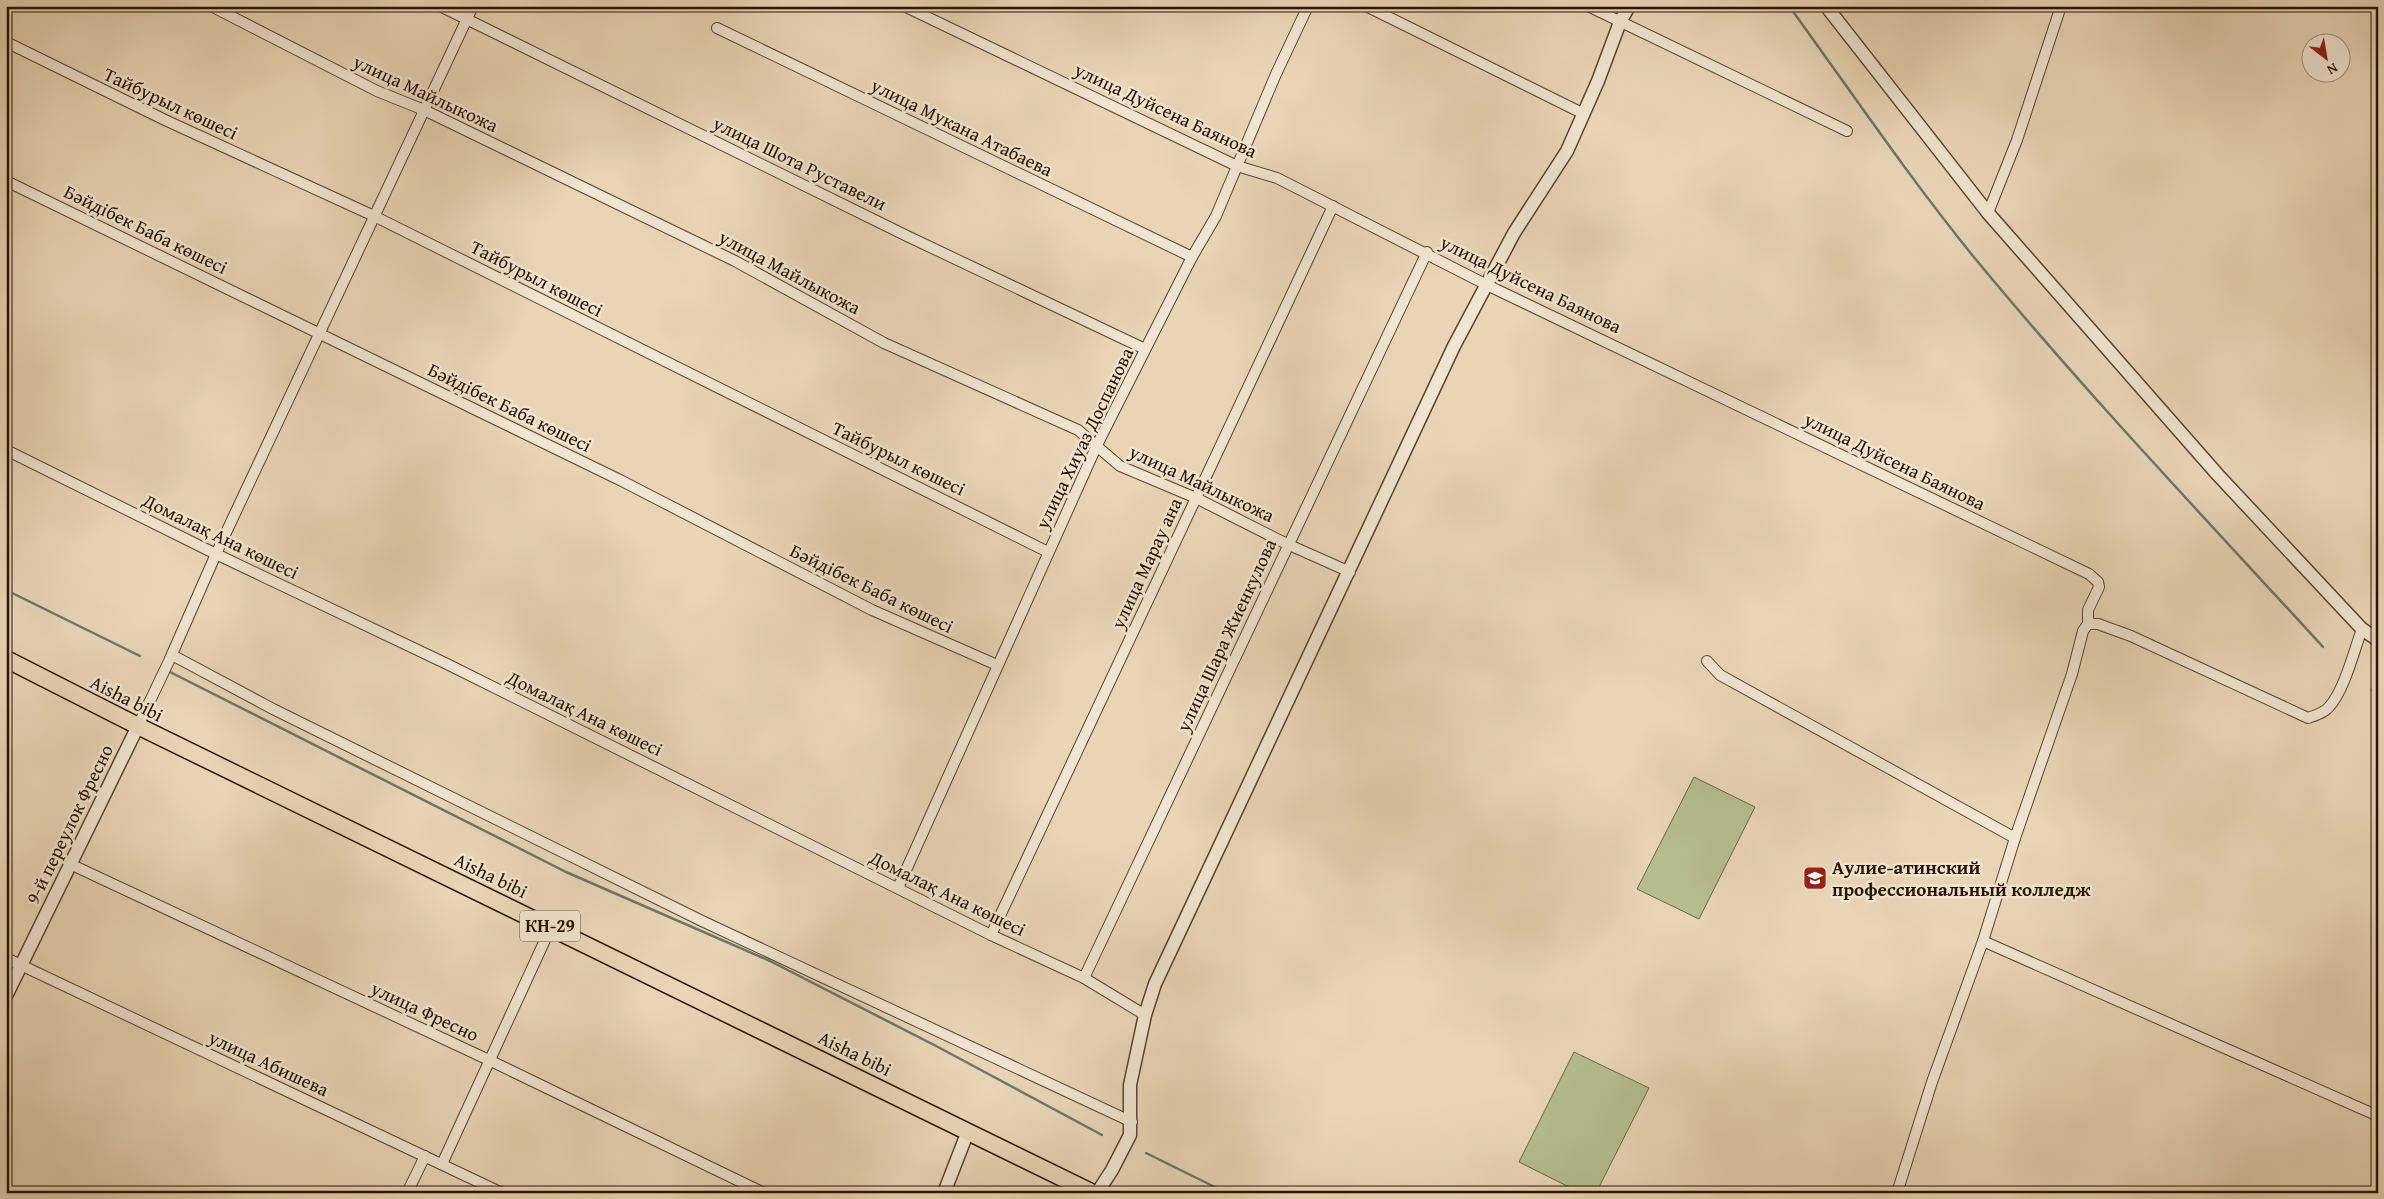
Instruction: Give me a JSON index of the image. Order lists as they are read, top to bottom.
{
  "streets": {
    "main road": ["Aisha bibi", "КН-29"],
    "street": [
      "улица Майлыкожа",
      "Тайбурыл көшесі",
      "улица Дуйсена Баянова",
      "улица Мукана Атабаева",
      "улица Шота Руставели",
      "Бәйдібек Баба көшесі",
      "улица Хиуаз Доспанова",
      "Домалақ Ана көшесі",
      "улица Марау ана",
      "улица Шара Жиенкулова",
      "9-й переулок Фресно",
      "улица Фресно",
      "улица Абишева"
    ]
  },
  "crossings": [
    ["улица Майлыкожа", "улица Хиуаз Доспанова"],
    ["улица Майлыкожа", "улица Марау ана"],
    ["улица Майлыкожа", "улица Шара Жиенкулова"],
    ["Тайбурыл көшесі", "улица Хиуаз Доспанова"],
    ["улица Дуйсена Баянова", "улица Хиуаз Доспанова"],
    ["улица Дуйсена Баянова", "улица Марау ана"],
    ["улица Дуйсена Баянова", "улица Шара Жиенкулова"],
    ["улица Мукана Атабаева", "улица Хиуаз Доспанова"],
    ["улица Шота Руставели", "улица Хиуаз Доспанова"],
    ["Бәйдібек Баба көшесі", "улица Хиуаз Доспанова"],
    ["улица Хиуаз Доспанова", "Домалақ Ана көшесі"],
    ["Домалақ Ана көшесі", "улица Марау ана"],
    ["Домалақ Ана көшесі", "улица Шара Жиенкулова"],
    ["Aisha bibi", "9-й переулок Фресно"],
    ["9-й переулок Фресно", "улица Фресно"],
    ["9-й переулок Фресно", "улица Абишева"]
  ],
  "places": {
    "school or university": ["Аулие-атинский профессиональный колледж"]
  },
  "north": "bottom right"
}
